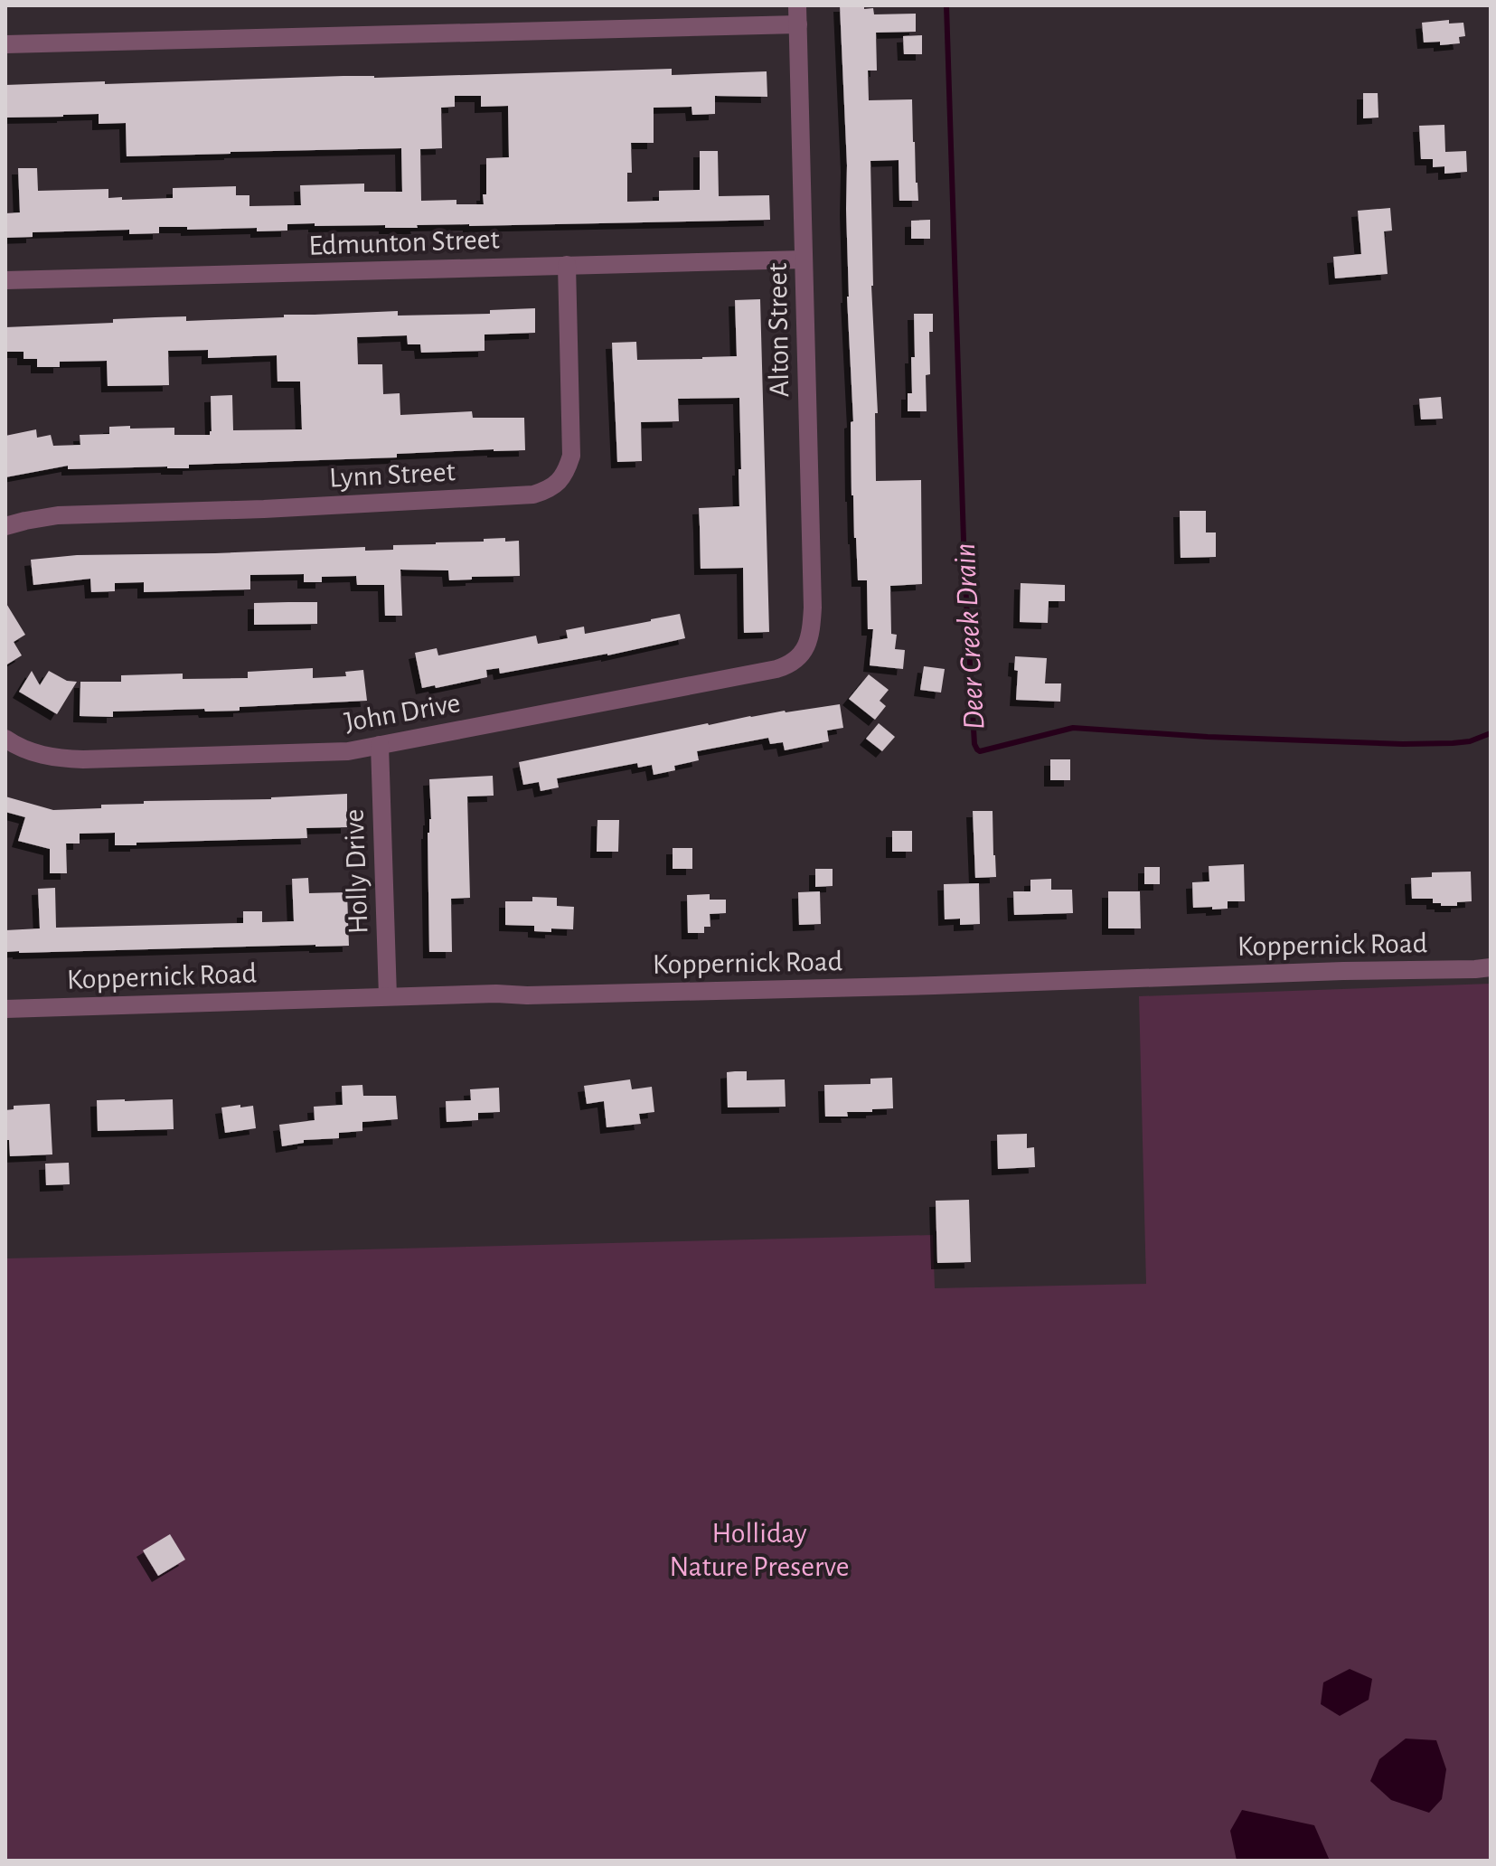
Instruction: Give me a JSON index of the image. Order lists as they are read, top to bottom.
{
  "streets": {
    "street": [
      "Edmunton Street",
      "Alton Street",
      "Lynn Street",
      "John Drive",
      "Holly Drive",
      "Koppernick Road"
    ]
  },
  "crossings": [
    ["Edmunton Street", "Alton Street"],
    ["Edmunton Street", "Lynn Street"],
    ["Alton Street", "John Drive"],
    ["John Drive", "Holly Drive"],
    ["Holly Drive", "Koppernick Road"]
  ],
  "water": ["Deer Creek Drain"],
  "parks": ["Holliday Nature Preserve"]
}
